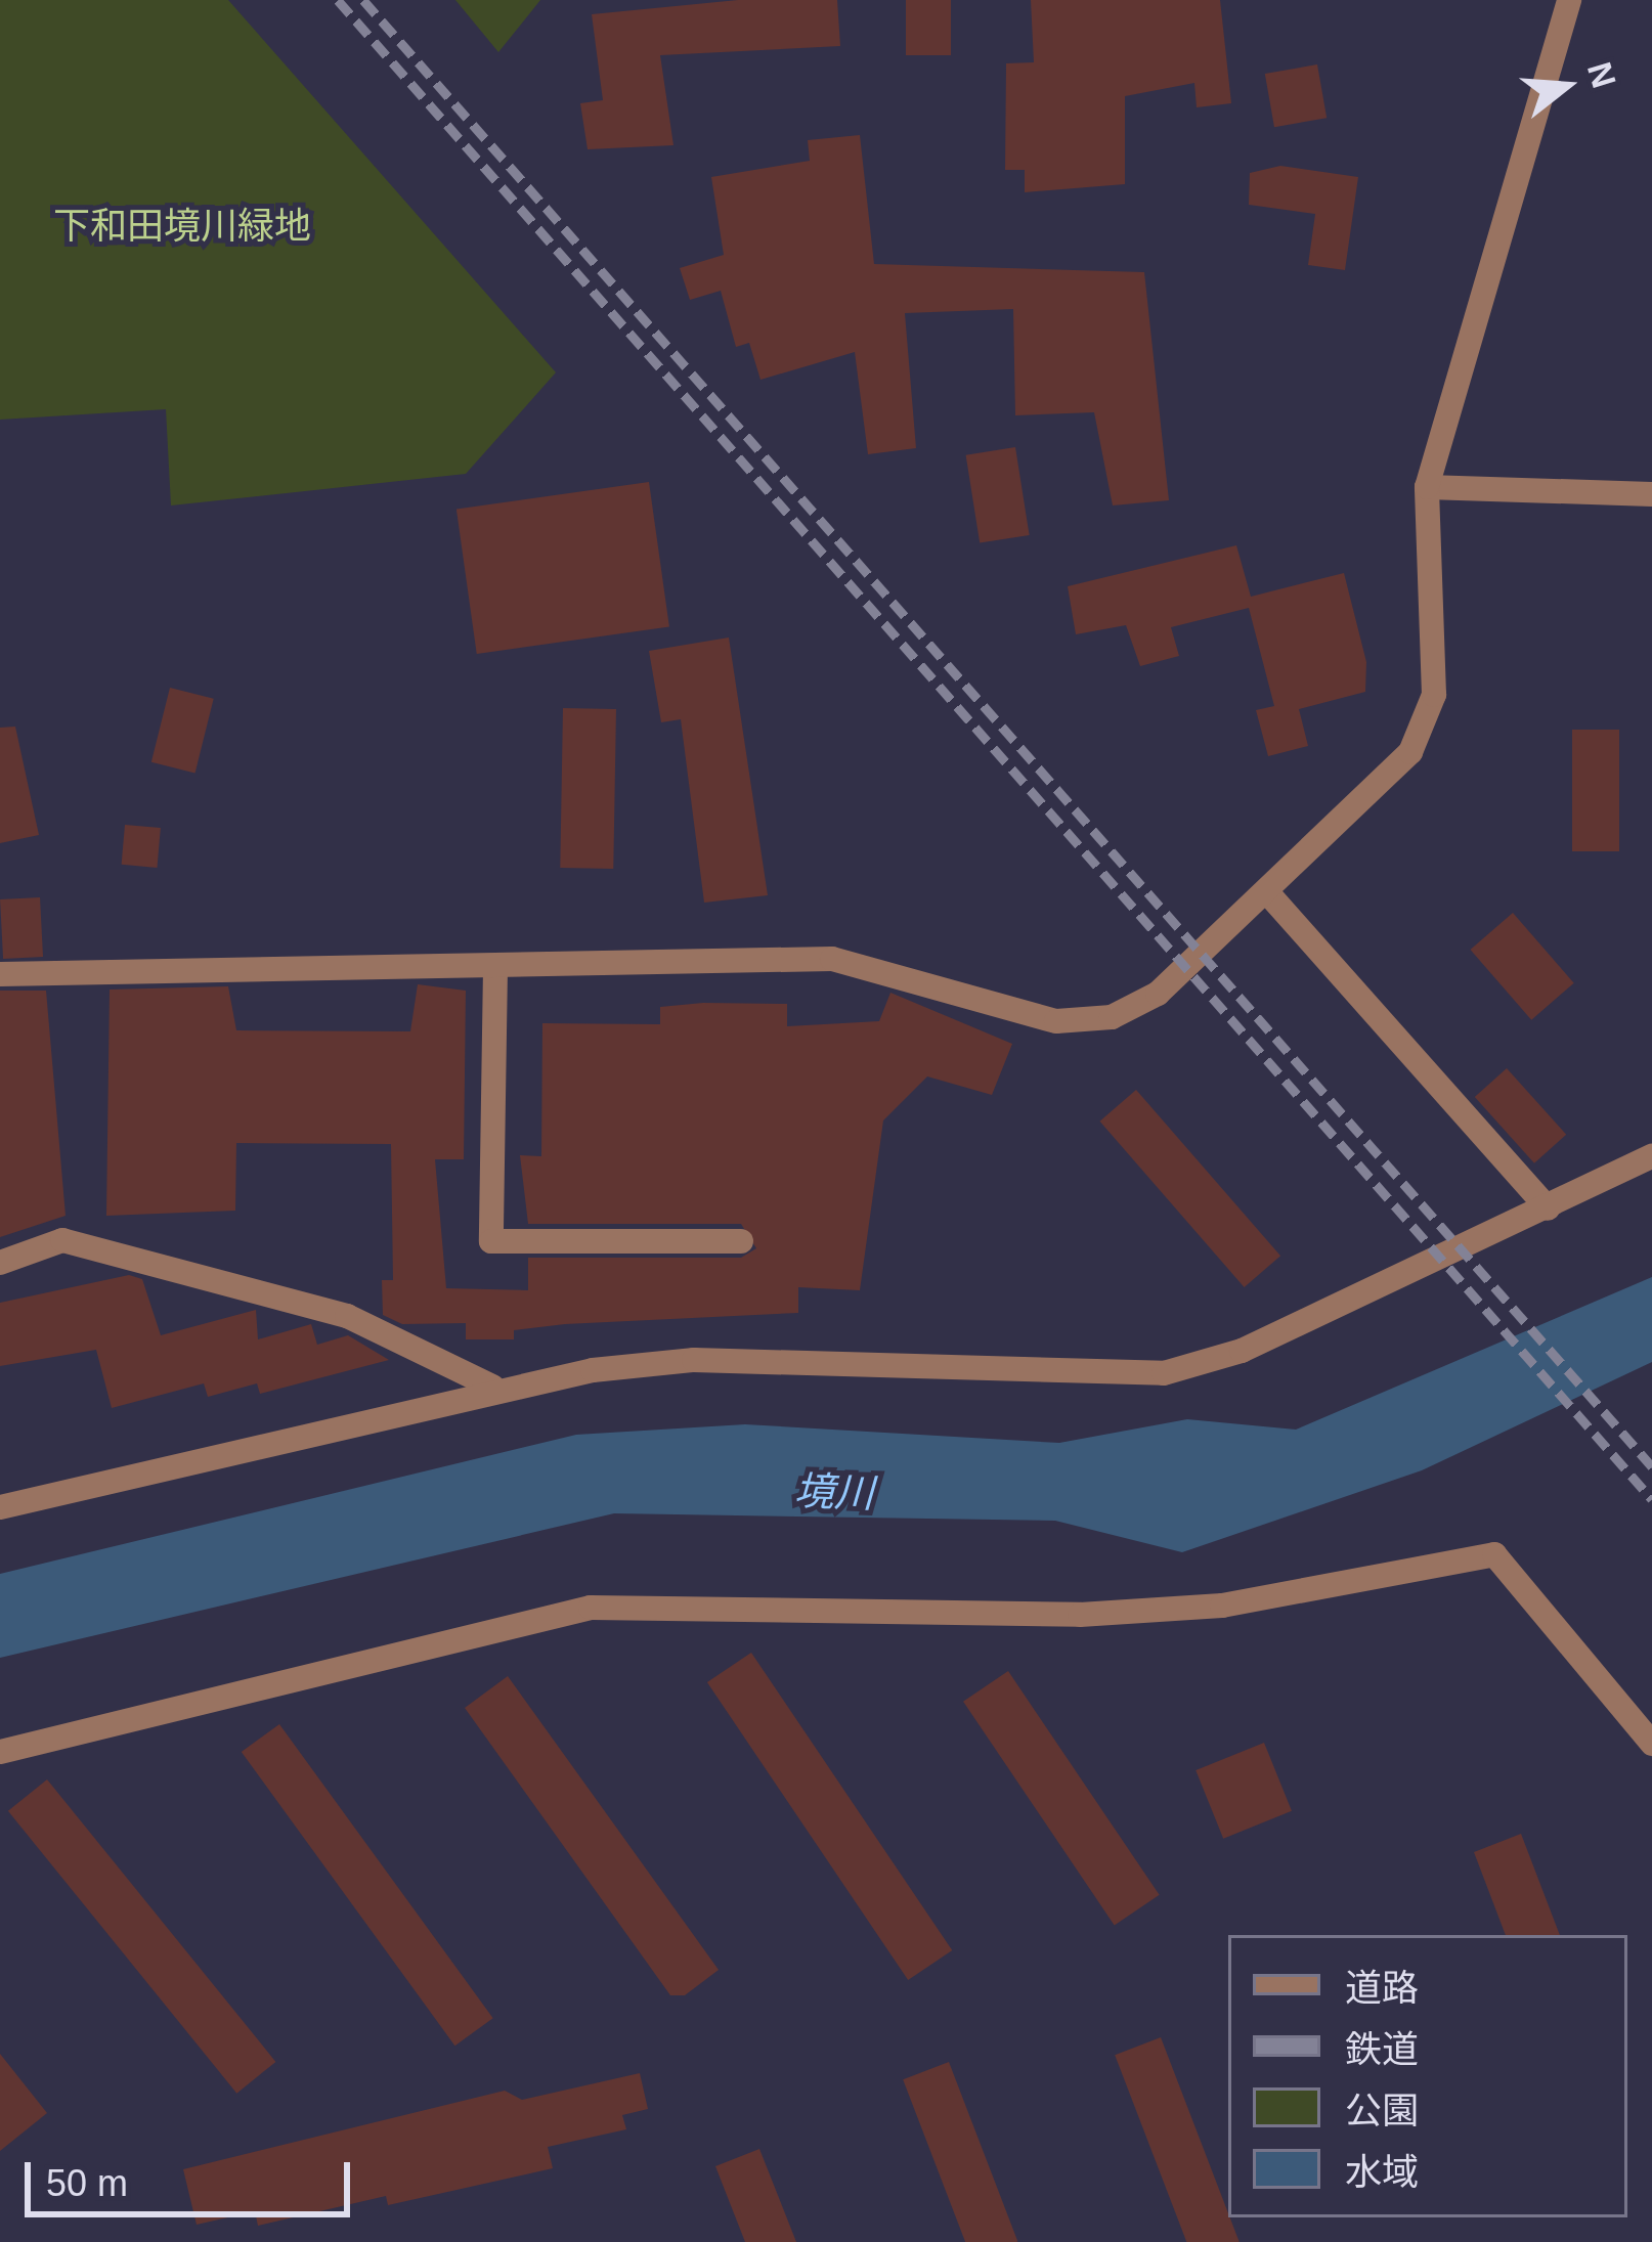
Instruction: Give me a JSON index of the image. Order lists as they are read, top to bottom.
{
  "water": ["境川"],
  "parks": ["下和田境川緑地"],
  "legend": [
    "道路",
    "鉄道",
    "公園",
    "水域"
  ],
  "scale_bar": "50 m",
  "north": "right"
}
